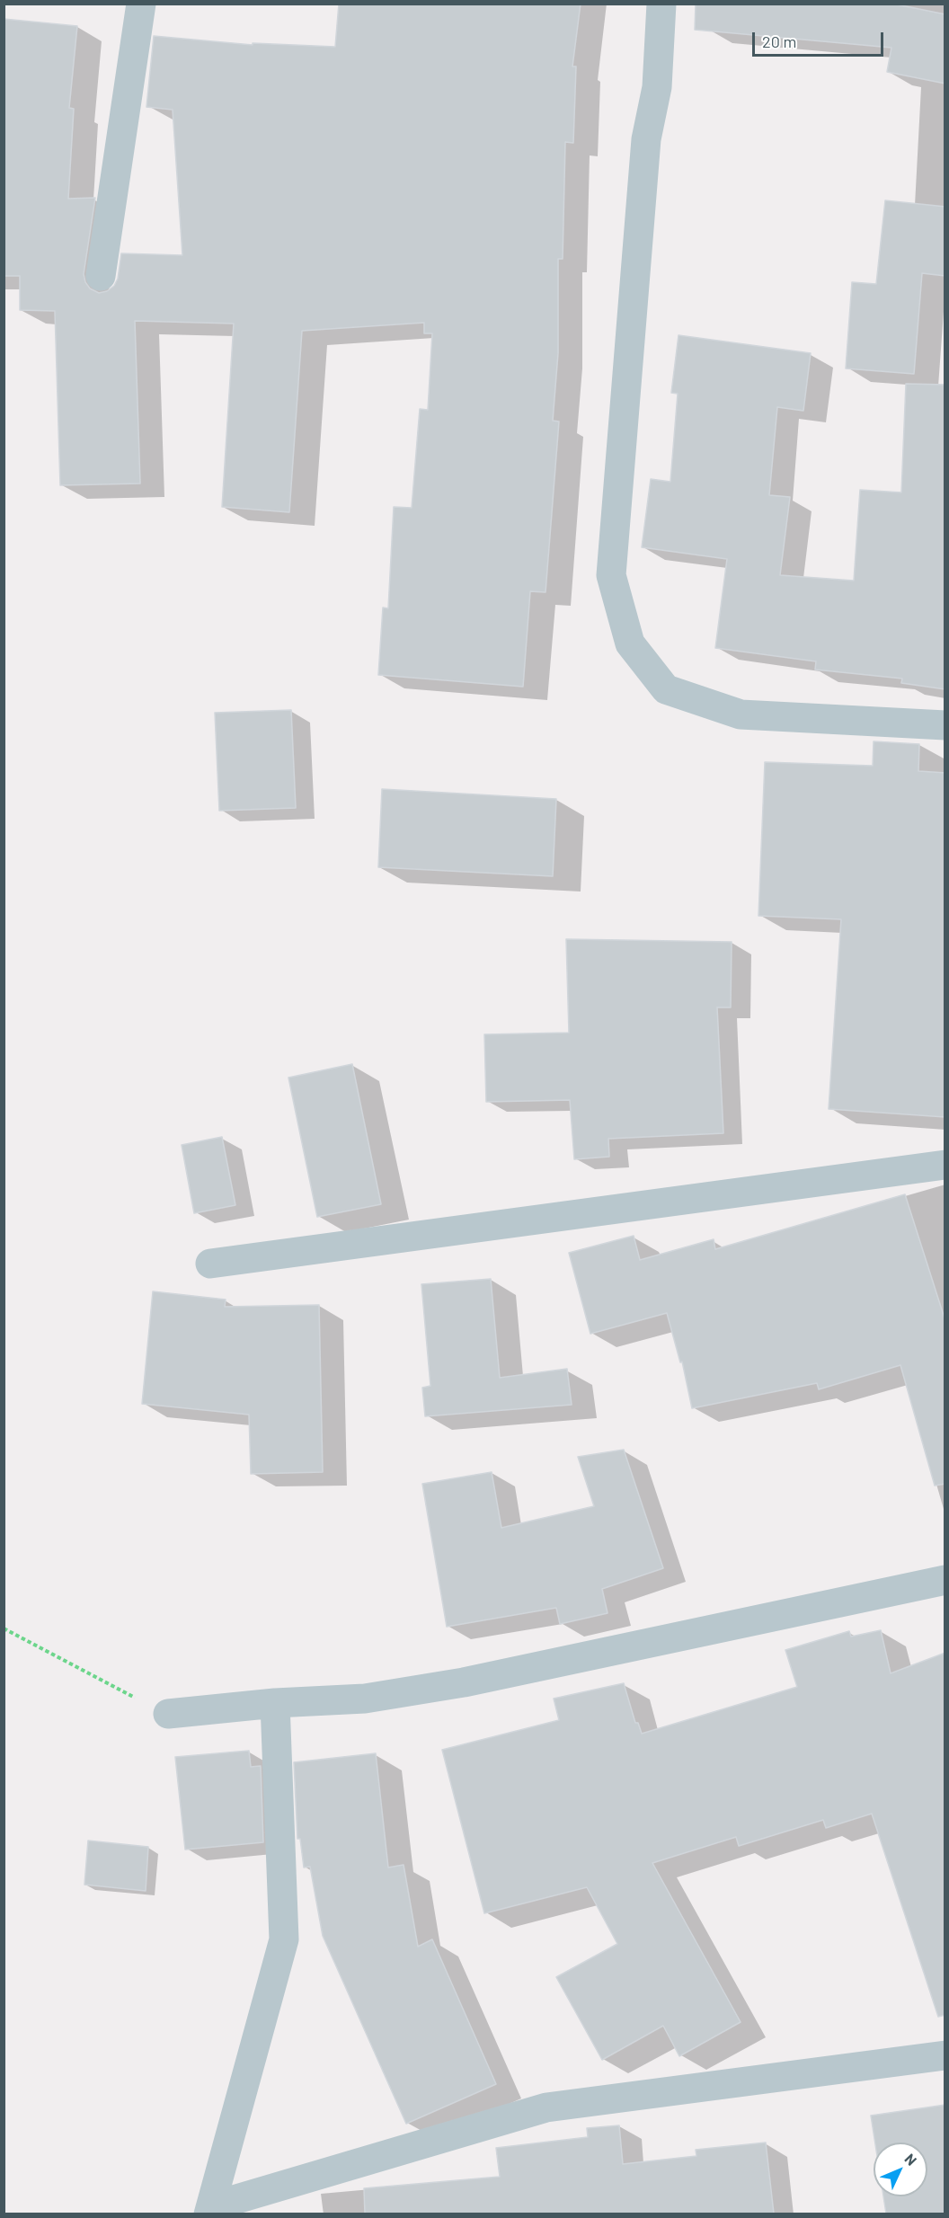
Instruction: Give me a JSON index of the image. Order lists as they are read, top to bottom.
{
  "scale_bar": "20 m",
  "north": "top right"
}
